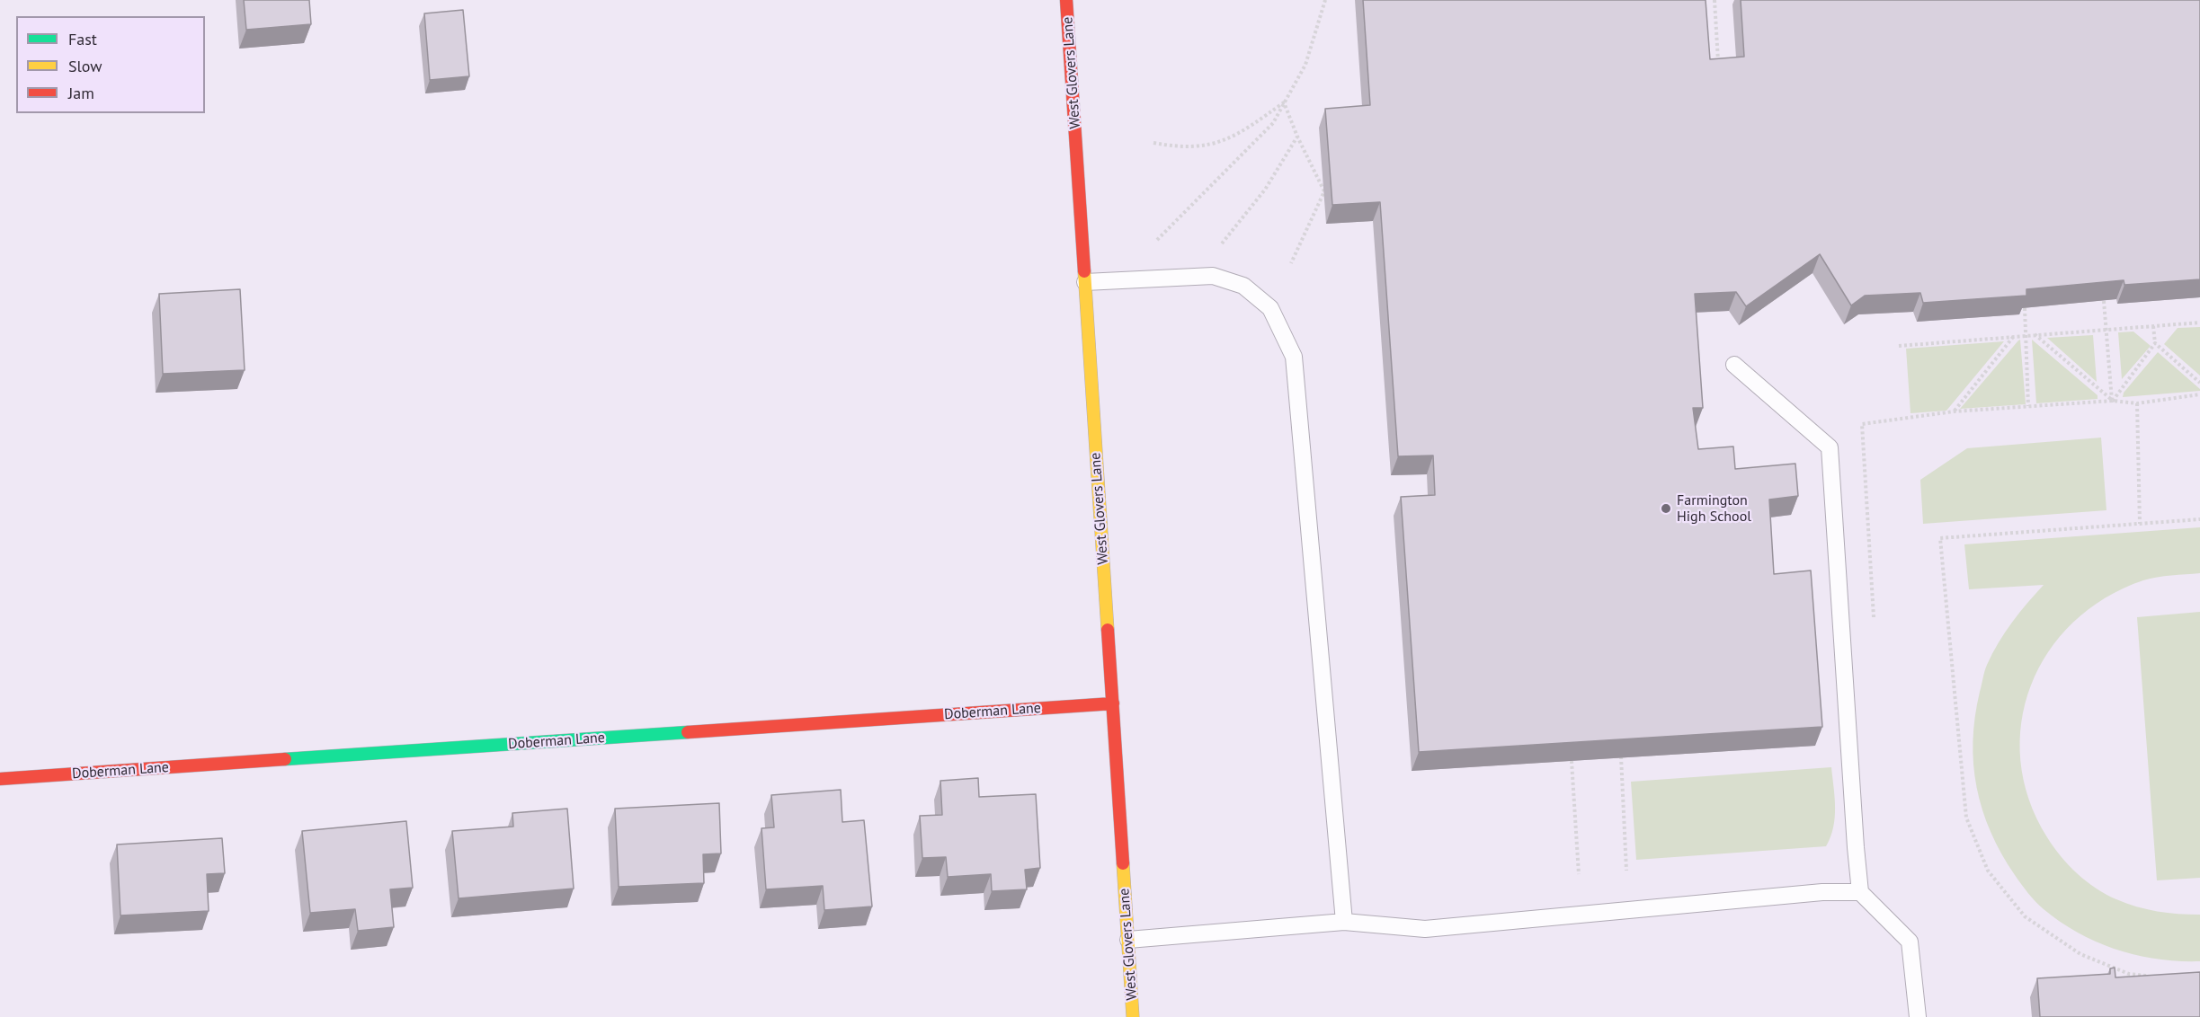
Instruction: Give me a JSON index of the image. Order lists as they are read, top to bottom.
{
  "streets": {
    "street": ["West Glovers Lane", "Doberman Lane"]
  },
  "crossings": [
    ["West Glovers Lane", "Doberman Lane"]
  ],
  "places": ["Farmington High School"],
  "legend": ["Fast", "Slow", "Jam"]
}
